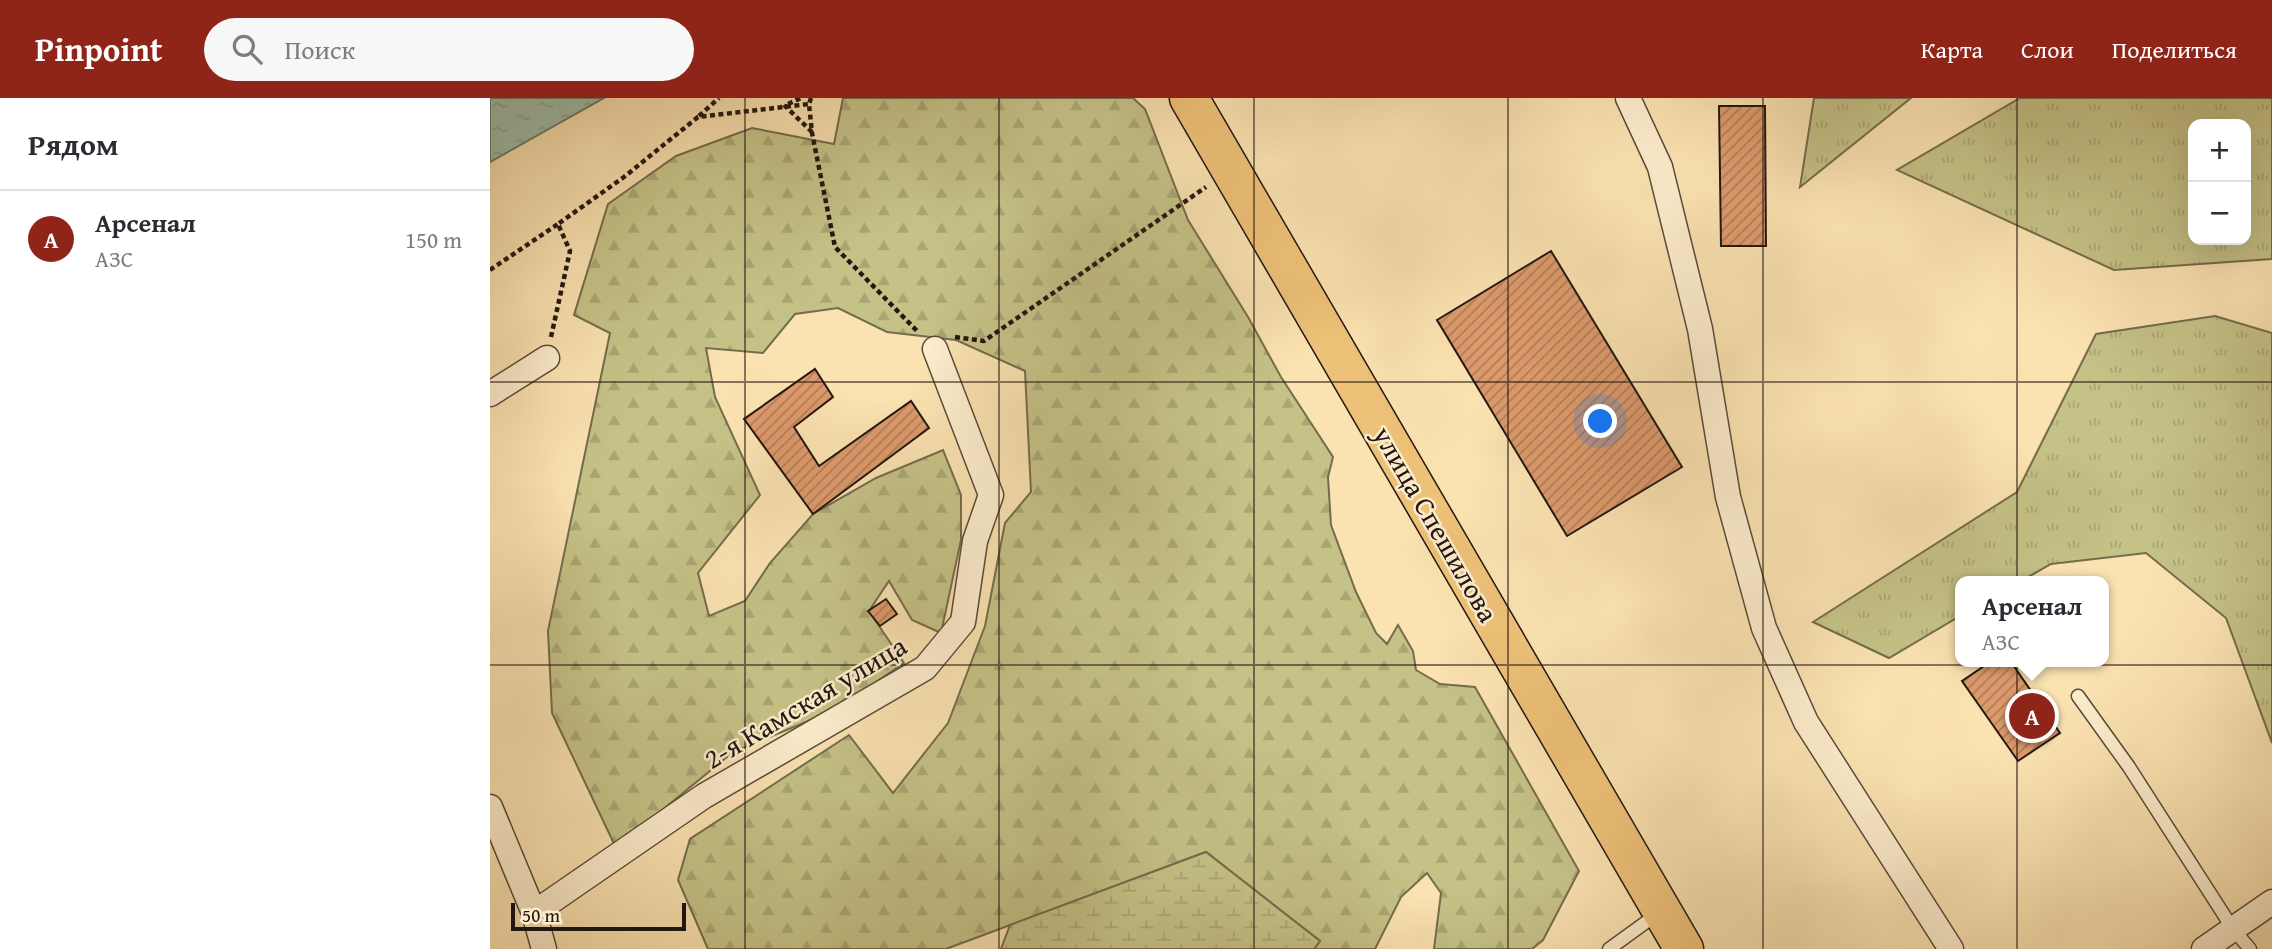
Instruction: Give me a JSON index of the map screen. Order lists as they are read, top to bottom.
{
  "streets": {
    "main road": ["улица Спешилова"],
    "street": ["2-я Камская улица"]
  },
  "scale_bar": "50 m",
  "page": {
    "header": "Pinpoint",
    "search": "Поиск",
    "nav": ["Карта", "Слои", "Поделиться"],
    "heading": "Рядом",
    "map_buttons": ["+", "−"],
    "list": [
      {
        "mark": "A",
        "name": "Арсенал",
        "note": "АЗС",
        "value": "150 m"
      }
    ],
    "popup": ["Арсенал", "АЗС"],
    "pins": "A",
    "scale": "50 m"
  }
}
